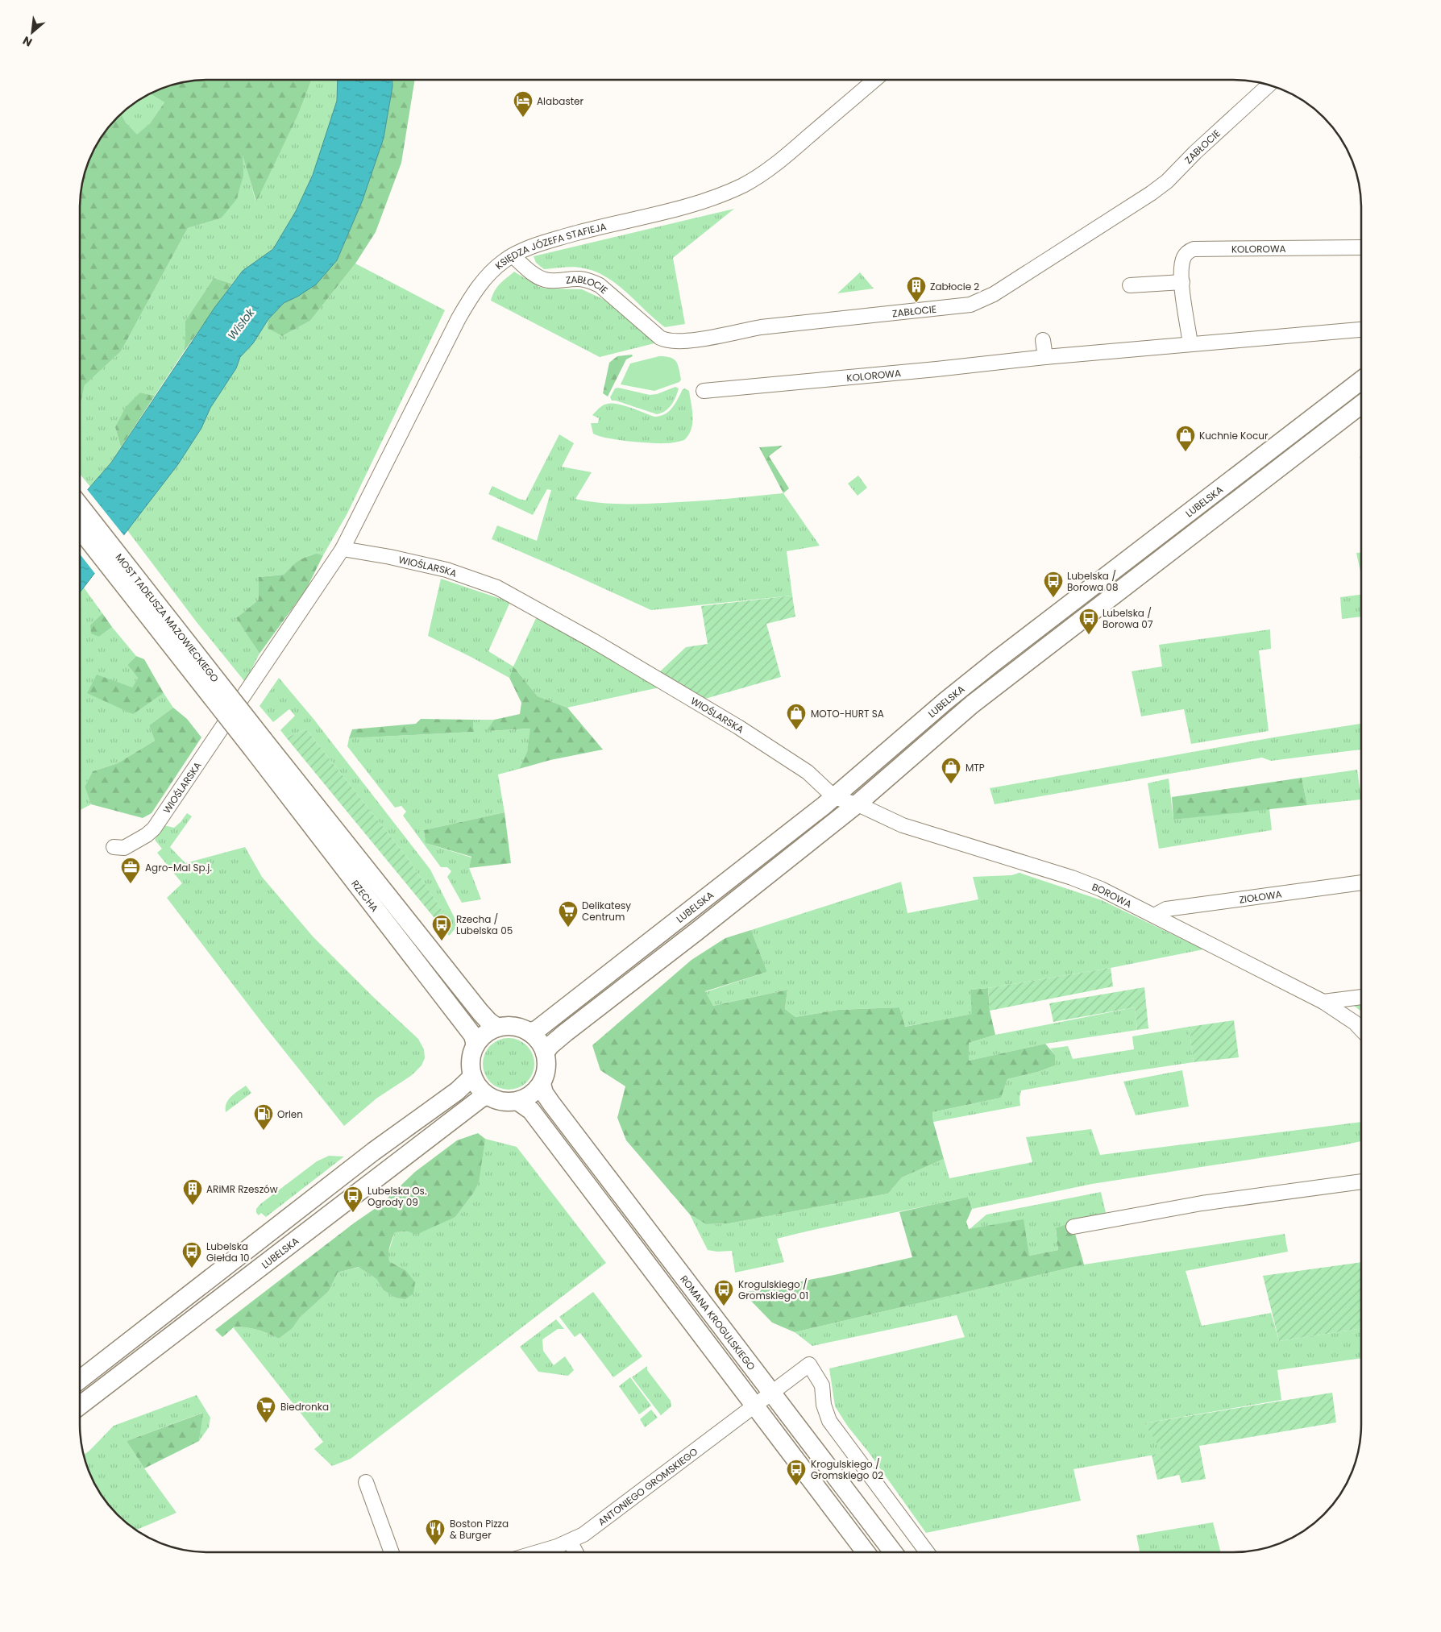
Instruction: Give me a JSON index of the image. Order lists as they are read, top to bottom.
{
  "streets": {
    "main road": [
      "LUBELSKA",
      "MOST TADEUSZA MAZOWIECKIEGO",
      "RZECHA",
      "ROMANA KROGULSKIEGO"
    ],
    "street": [
      "ZABŁOCIE",
      "KSIĘDZA JÓZEFA STAFIEJA",
      "KOLOROWA",
      "WIOŚLARSKA",
      "BOROWA",
      "ZIOŁOWA",
      "ANTONIEGO GROMSKIEGO"
    ]
  },
  "crossings": [
    ["ZABŁOCIE", "KSIĘDZA JÓZEFA STAFIEJA"],
    ["KSIĘDZA JÓZEFA STAFIEJA", "WIOŚLARSKA"],
    ["LUBELSKA", "WIOŚLARSKA"],
    ["LUBELSKA", "BOROWA"],
    ["LUBELSKA", "RZECHA"],
    ["LUBELSKA", "ROMANA KROGULSKIEGO"],
    ["WIOŚLARSKA", "BOROWA"],
    ["MOST TADEUSZA MAZOWIECKIEGO", "RZECHA"],
    ["BOROWA", "ZIOŁOWA"],
    ["RZECHA", "ROMANA KROGULSKIEGO"],
    ["ROMANA KROGULSKIEGO", "ANTONIEGO GROMSKIEGO"]
  ],
  "water": ["Wisłok"],
  "places": {
    "hotel": ["Alabaster"],
    "building": ["Zabłocie 2", "ARiMR Rzeszów"],
    "shop": ["Kuchnie Kocur", "MOTO-HURT SA", "MTP"],
    "bus stop": [
      "Lubelska / Borowa 08",
      "Lubelska / Borowa 07",
      "Rzecha / Lubelska 05",
      "Lubelska Os. Ogrody 09",
      "Lubelska Giełda 10",
      "Krogulskiego / Gromskiego 01",
      "Krogulskiego / Gromskiego 02"
    ],
    "office": ["Agro-Mal Sp.j."],
    "supermarket": ["Delikatesy Centrum", "Biedronka"],
    "fuel station": ["Orlen"],
    "restaurant": ["Boston Pizza & Burger"]
  },
  "north": "bottom left"
}
